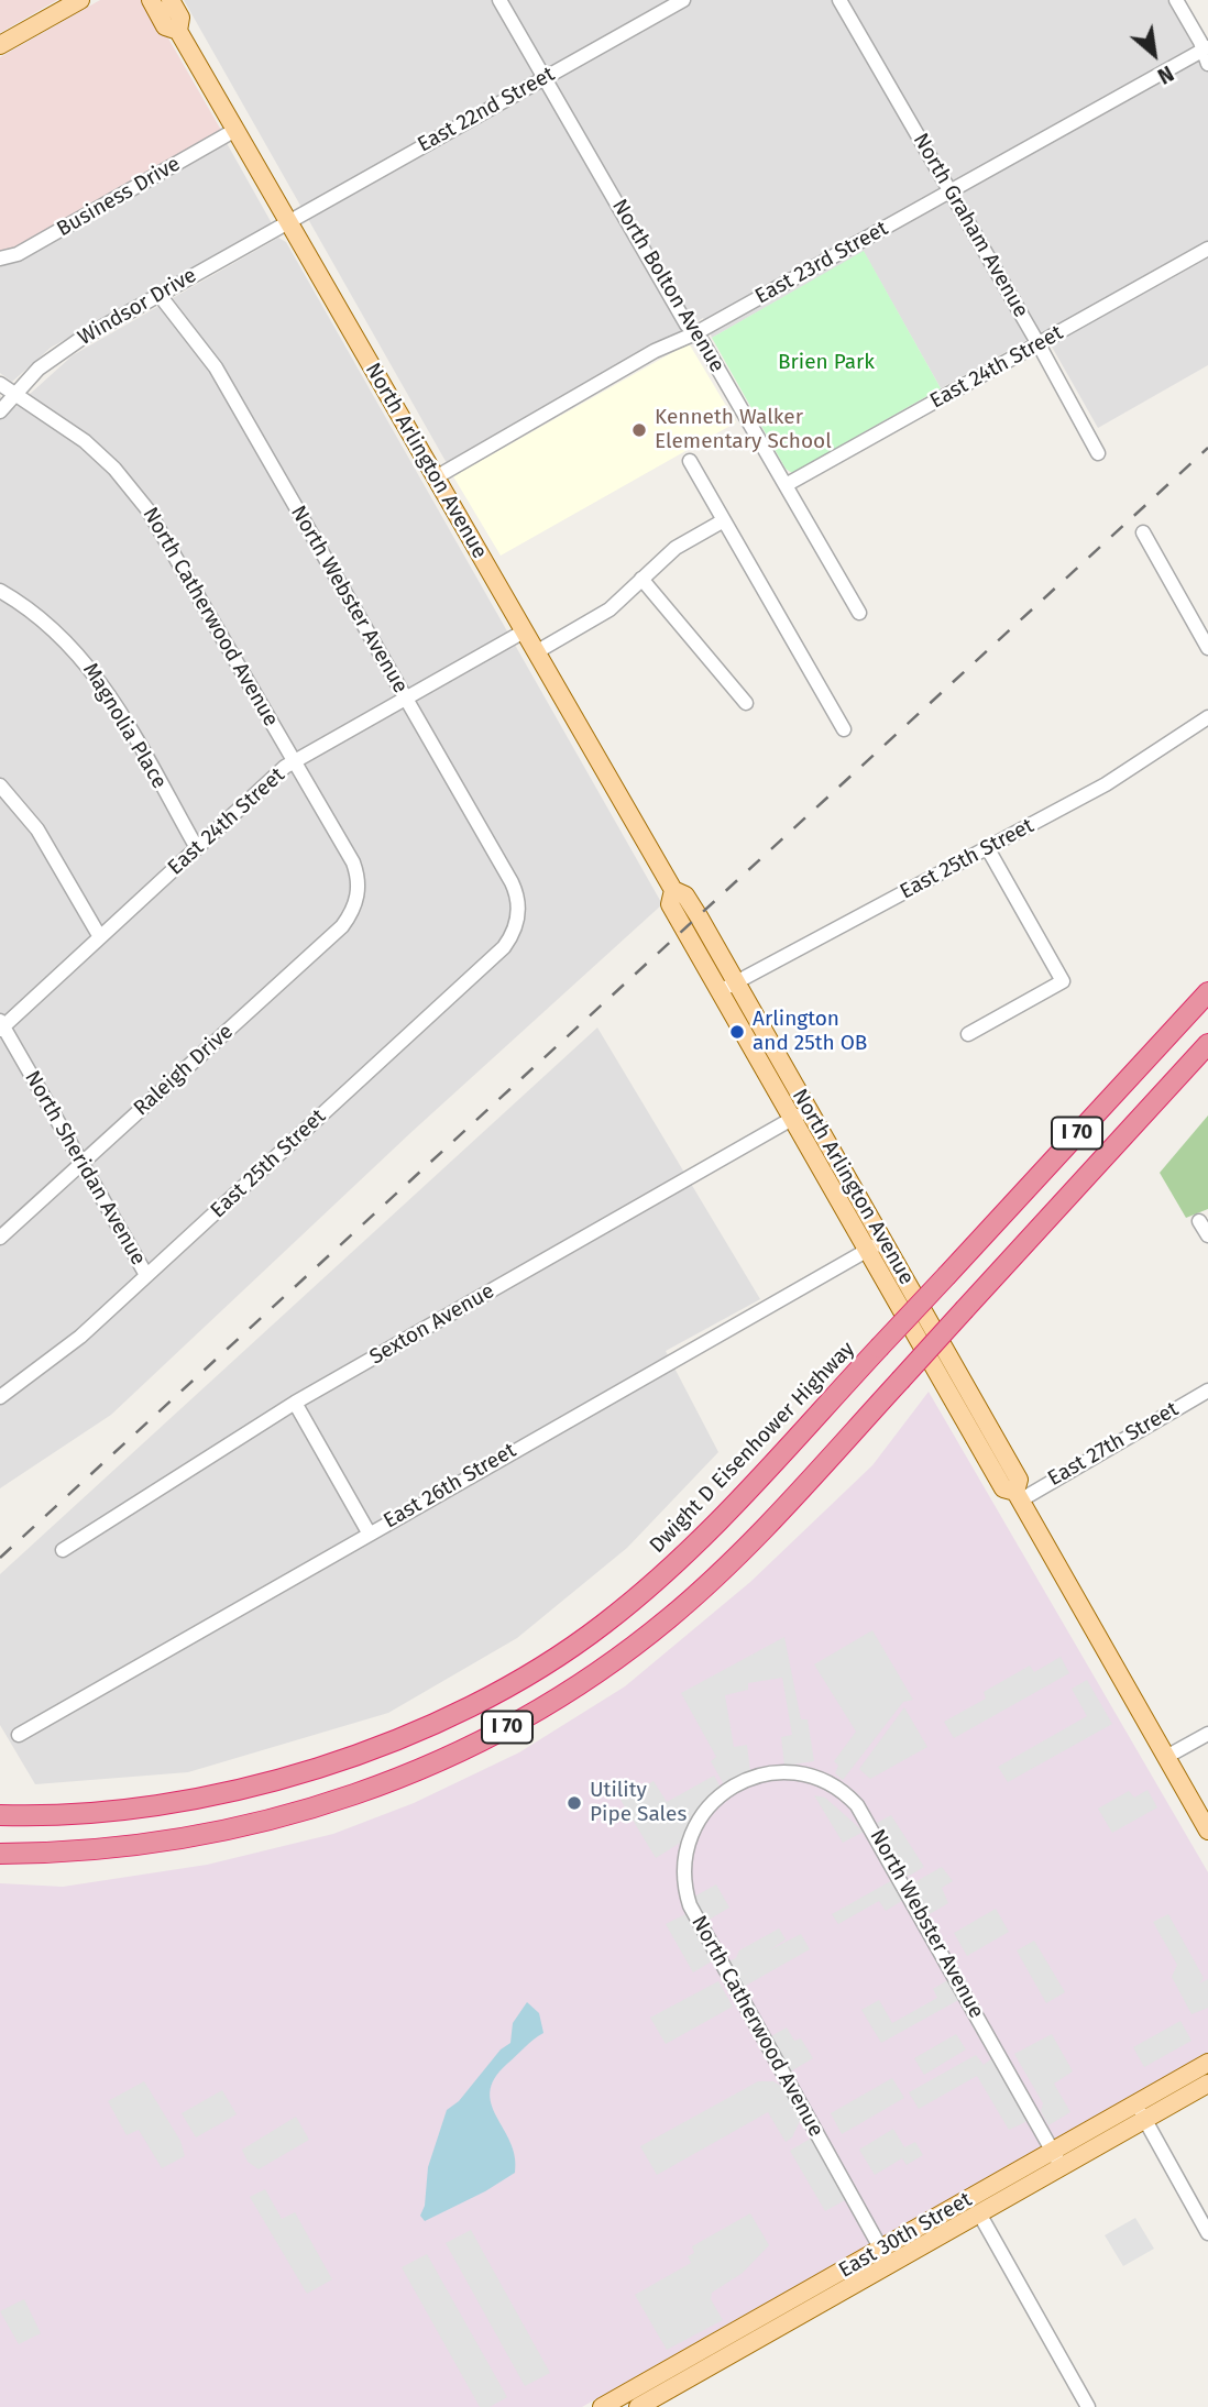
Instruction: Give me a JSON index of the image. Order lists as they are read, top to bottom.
{
  "streets": {
    "highway": ["I 70", "Dwight D Eisenhower Highway"],
    "main road": ["North Arlington Avenue", "East 30th Street"],
    "street": [
      "East 22nd Street",
      "Business Drive",
      "North Graham Avenue",
      "East 23rd Street",
      "North Bolton Avenue",
      "Windsor Drive",
      "East 24th Street",
      "North Webster Avenue",
      "North Catherwood Avenue",
      "Magnolia Place",
      "East 25th Street",
      "Raleigh Drive",
      "North Sheridan Avenue",
      "Sexton Avenue",
      "East 27th Street",
      "East 26th Street"
    ]
  },
  "crossings": [
    ["East 22nd Street", "North Bolton Avenue"],
    ["East 22nd Street", "Windsor Drive"],
    ["East 22nd Street", "North Arlington Avenue"],
    ["Business Drive", "North Arlington Avenue"],
    ["North Graham Avenue", "East 23rd Street"],
    ["North Graham Avenue", "East 24th Street"],
    ["East 23rd Street", "North Bolton Avenue"],
    ["East 23rd Street", "North Arlington Avenue"],
    ["North Bolton Avenue", "East 24th Street"],
    ["Windsor Drive", "North Arlington Avenue"],
    ["Windsor Drive", "North Webster Avenue"],
    ["Windsor Drive", "North Catherwood Avenue"],
    ["East 24th Street", "North Arlington Avenue"],
    ["East 24th Street", "North Webster Avenue"],
    ["East 24th Street", "North Catherwood Avenue"],
    ["East 24th Street", "Magnolia Place"],
    ["East 24th Street", "North Sheridan Avenue"],
    ["North Arlington Avenue", "East 25th Street"],
    ["North Arlington Avenue", "Sexton Avenue"],
    ["North Arlington Avenue", "East 27th Street"],
    ["North Arlington Avenue", "East 26th Street"],
    ["North Webster Avenue", "North Catherwood Avenue"],
    ["North Webster Avenue", "East 25th Street"],
    ["North Webster Avenue", "East 30th Street"],
    ["North Catherwood Avenue", "Raleigh Drive"],
    ["North Catherwood Avenue", "East 30th Street"],
    ["East 25th Street", "North Sheridan Avenue"],
    ["Raleigh Drive", "North Sheridan Avenue"]
  ],
  "parks": ["Brien Park"],
  "places": ["Kenneth Walker Elementary School", "Arlington and 25th OB", "Utility Pipe Sales"],
  "north": "bottom right"
}
